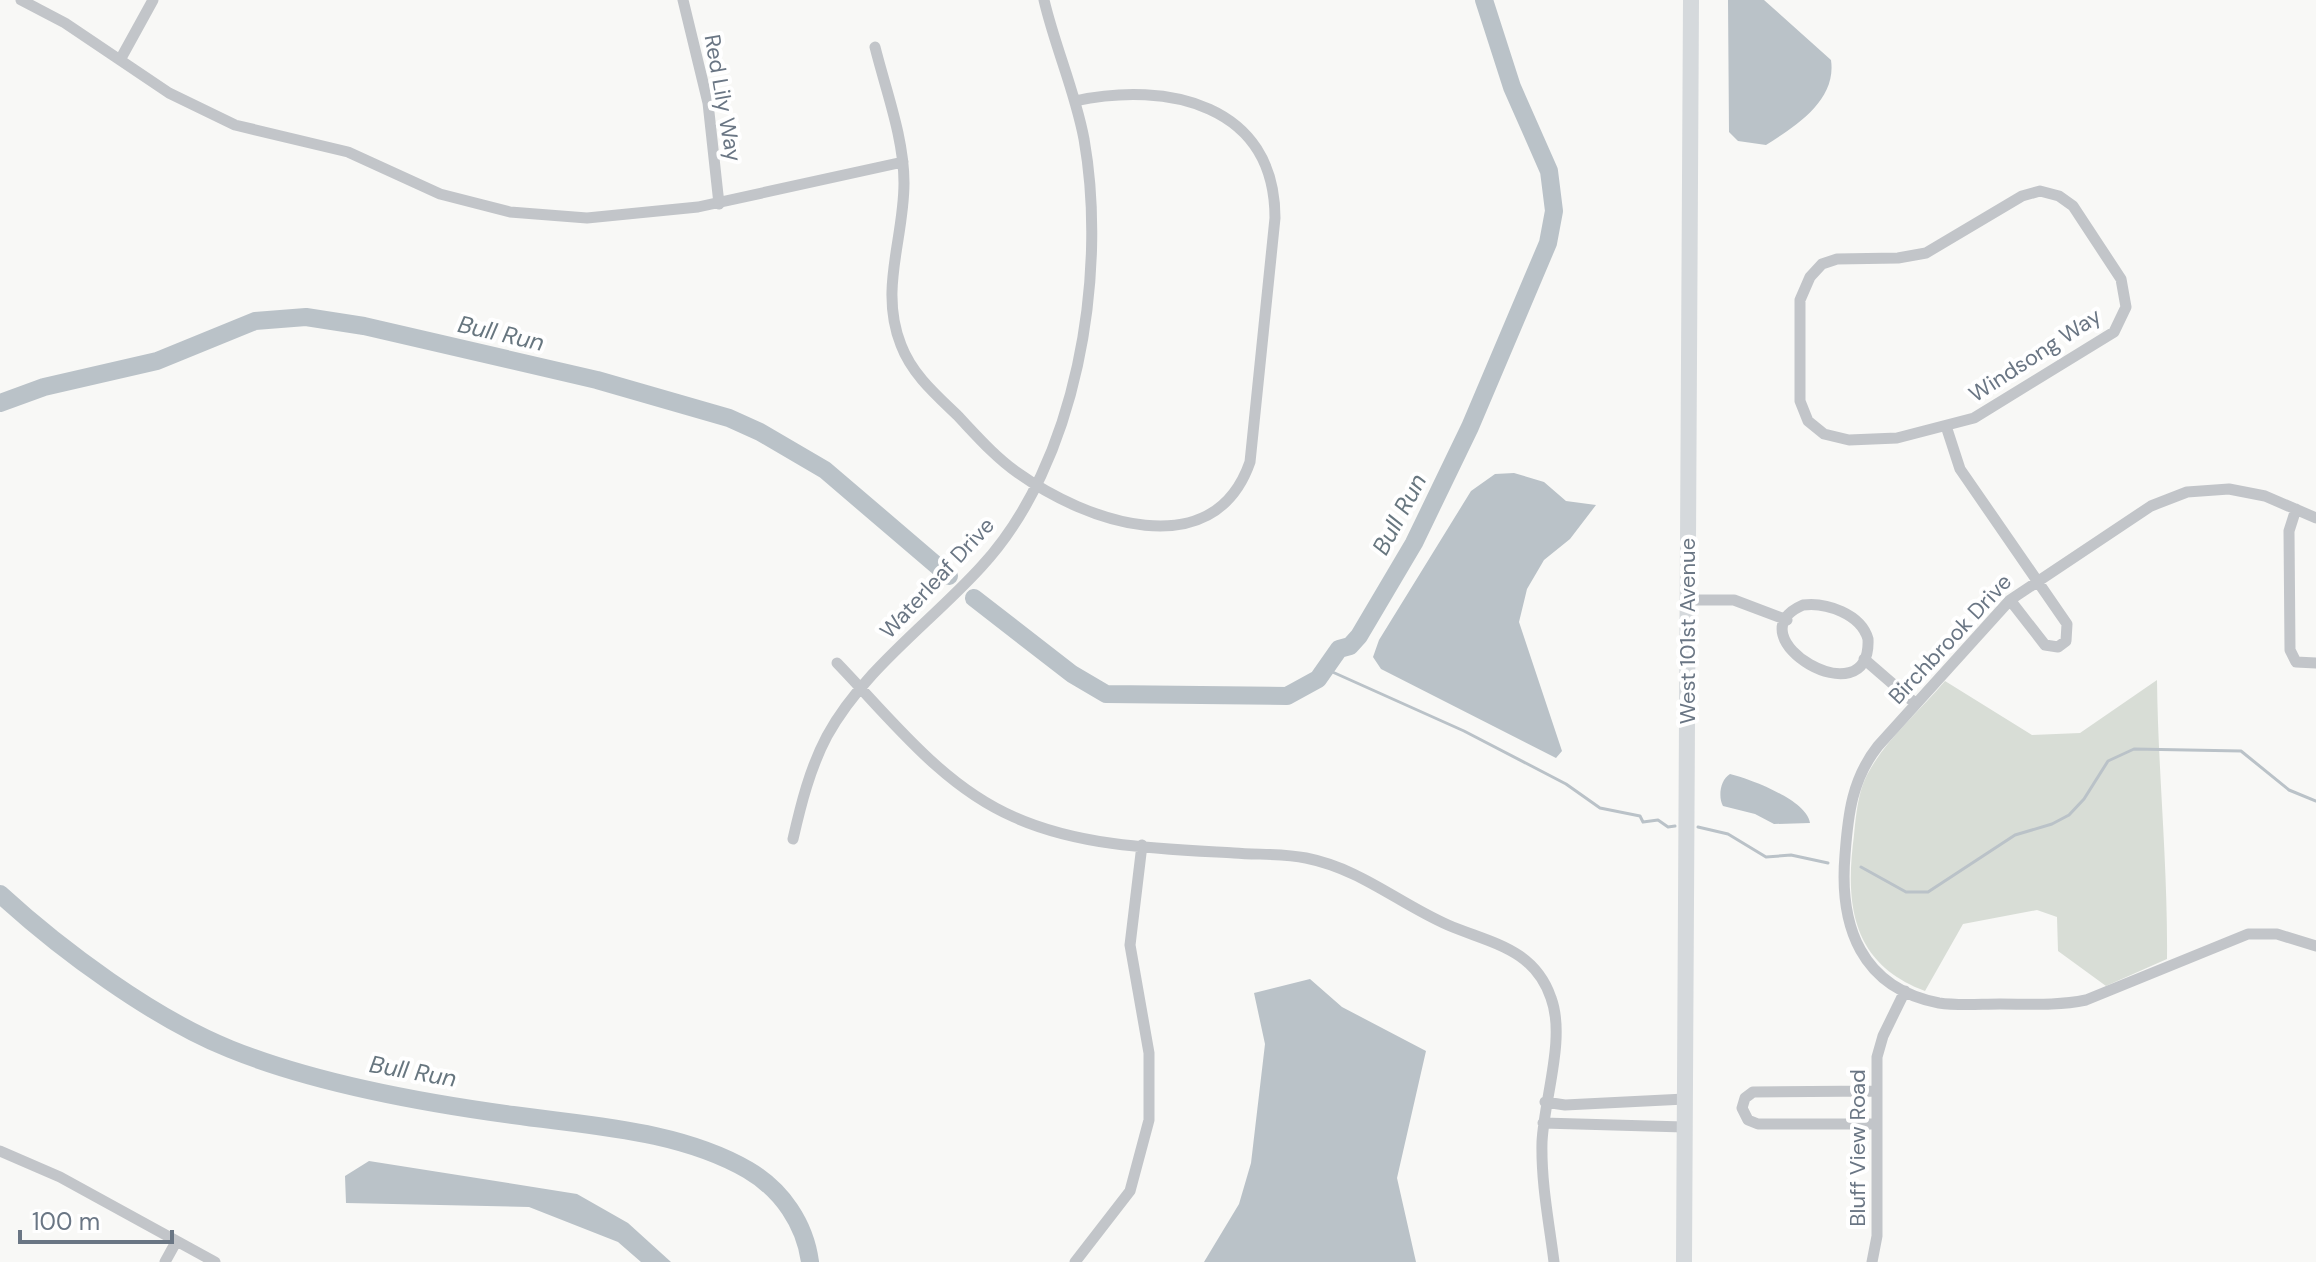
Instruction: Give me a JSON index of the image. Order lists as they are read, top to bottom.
{
  "streets": {
    "street": [
      "Red Lily Way",
      "Windsong Way",
      "Waterleaf Drive",
      "West 101st Avenue",
      "Birchbrook Drive",
      "Bluff View Road"
    ]
  },
  "crossings": [
    ["Birchbrook Drive", "Bluff View Road"]
  ],
  "water": ["Bull Run"],
  "scale_bar": "100 m"
}
